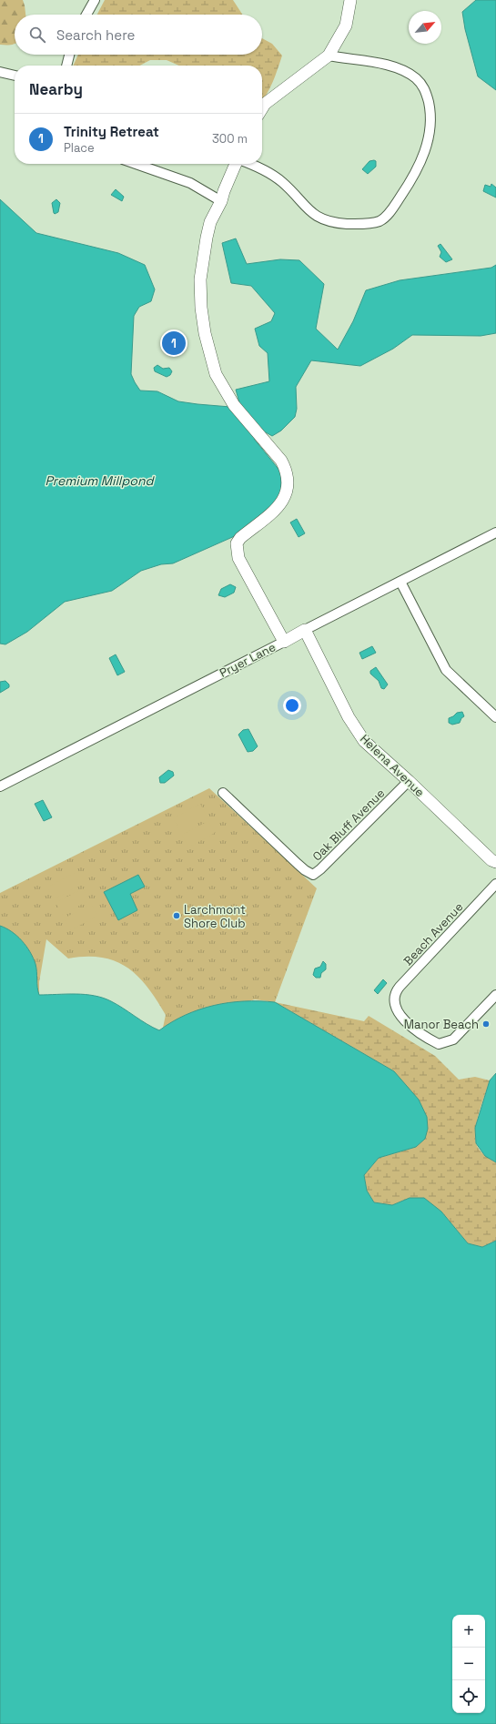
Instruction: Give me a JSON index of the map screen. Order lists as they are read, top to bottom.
{
  "streets": {
    "street": [
      "Pryer Lane",
      "Helena Avenue",
      "Oak Bluff Avenue",
      "Beach Avenue"
    ]
  },
  "crossings": [
    ["Pryer Lane", "Helena Avenue"],
    ["Helena Avenue", "Oak Bluff Avenue"]
  ],
  "water": ["Premium Millpond"],
  "places": ["Larchmont Shore Club", "Manor Beach"],
  "north": "top right",
  "page": {
    "search": "Search here",
    "heading": "Nearby",
    "list": [
      {
        "mark": "1",
        "name": "Trinity Retreat",
        "note": "Place",
        "value": "300 m"
      }
    ],
    "pins": "1",
    "map_buttons": ["+", "−"]
  }
}
